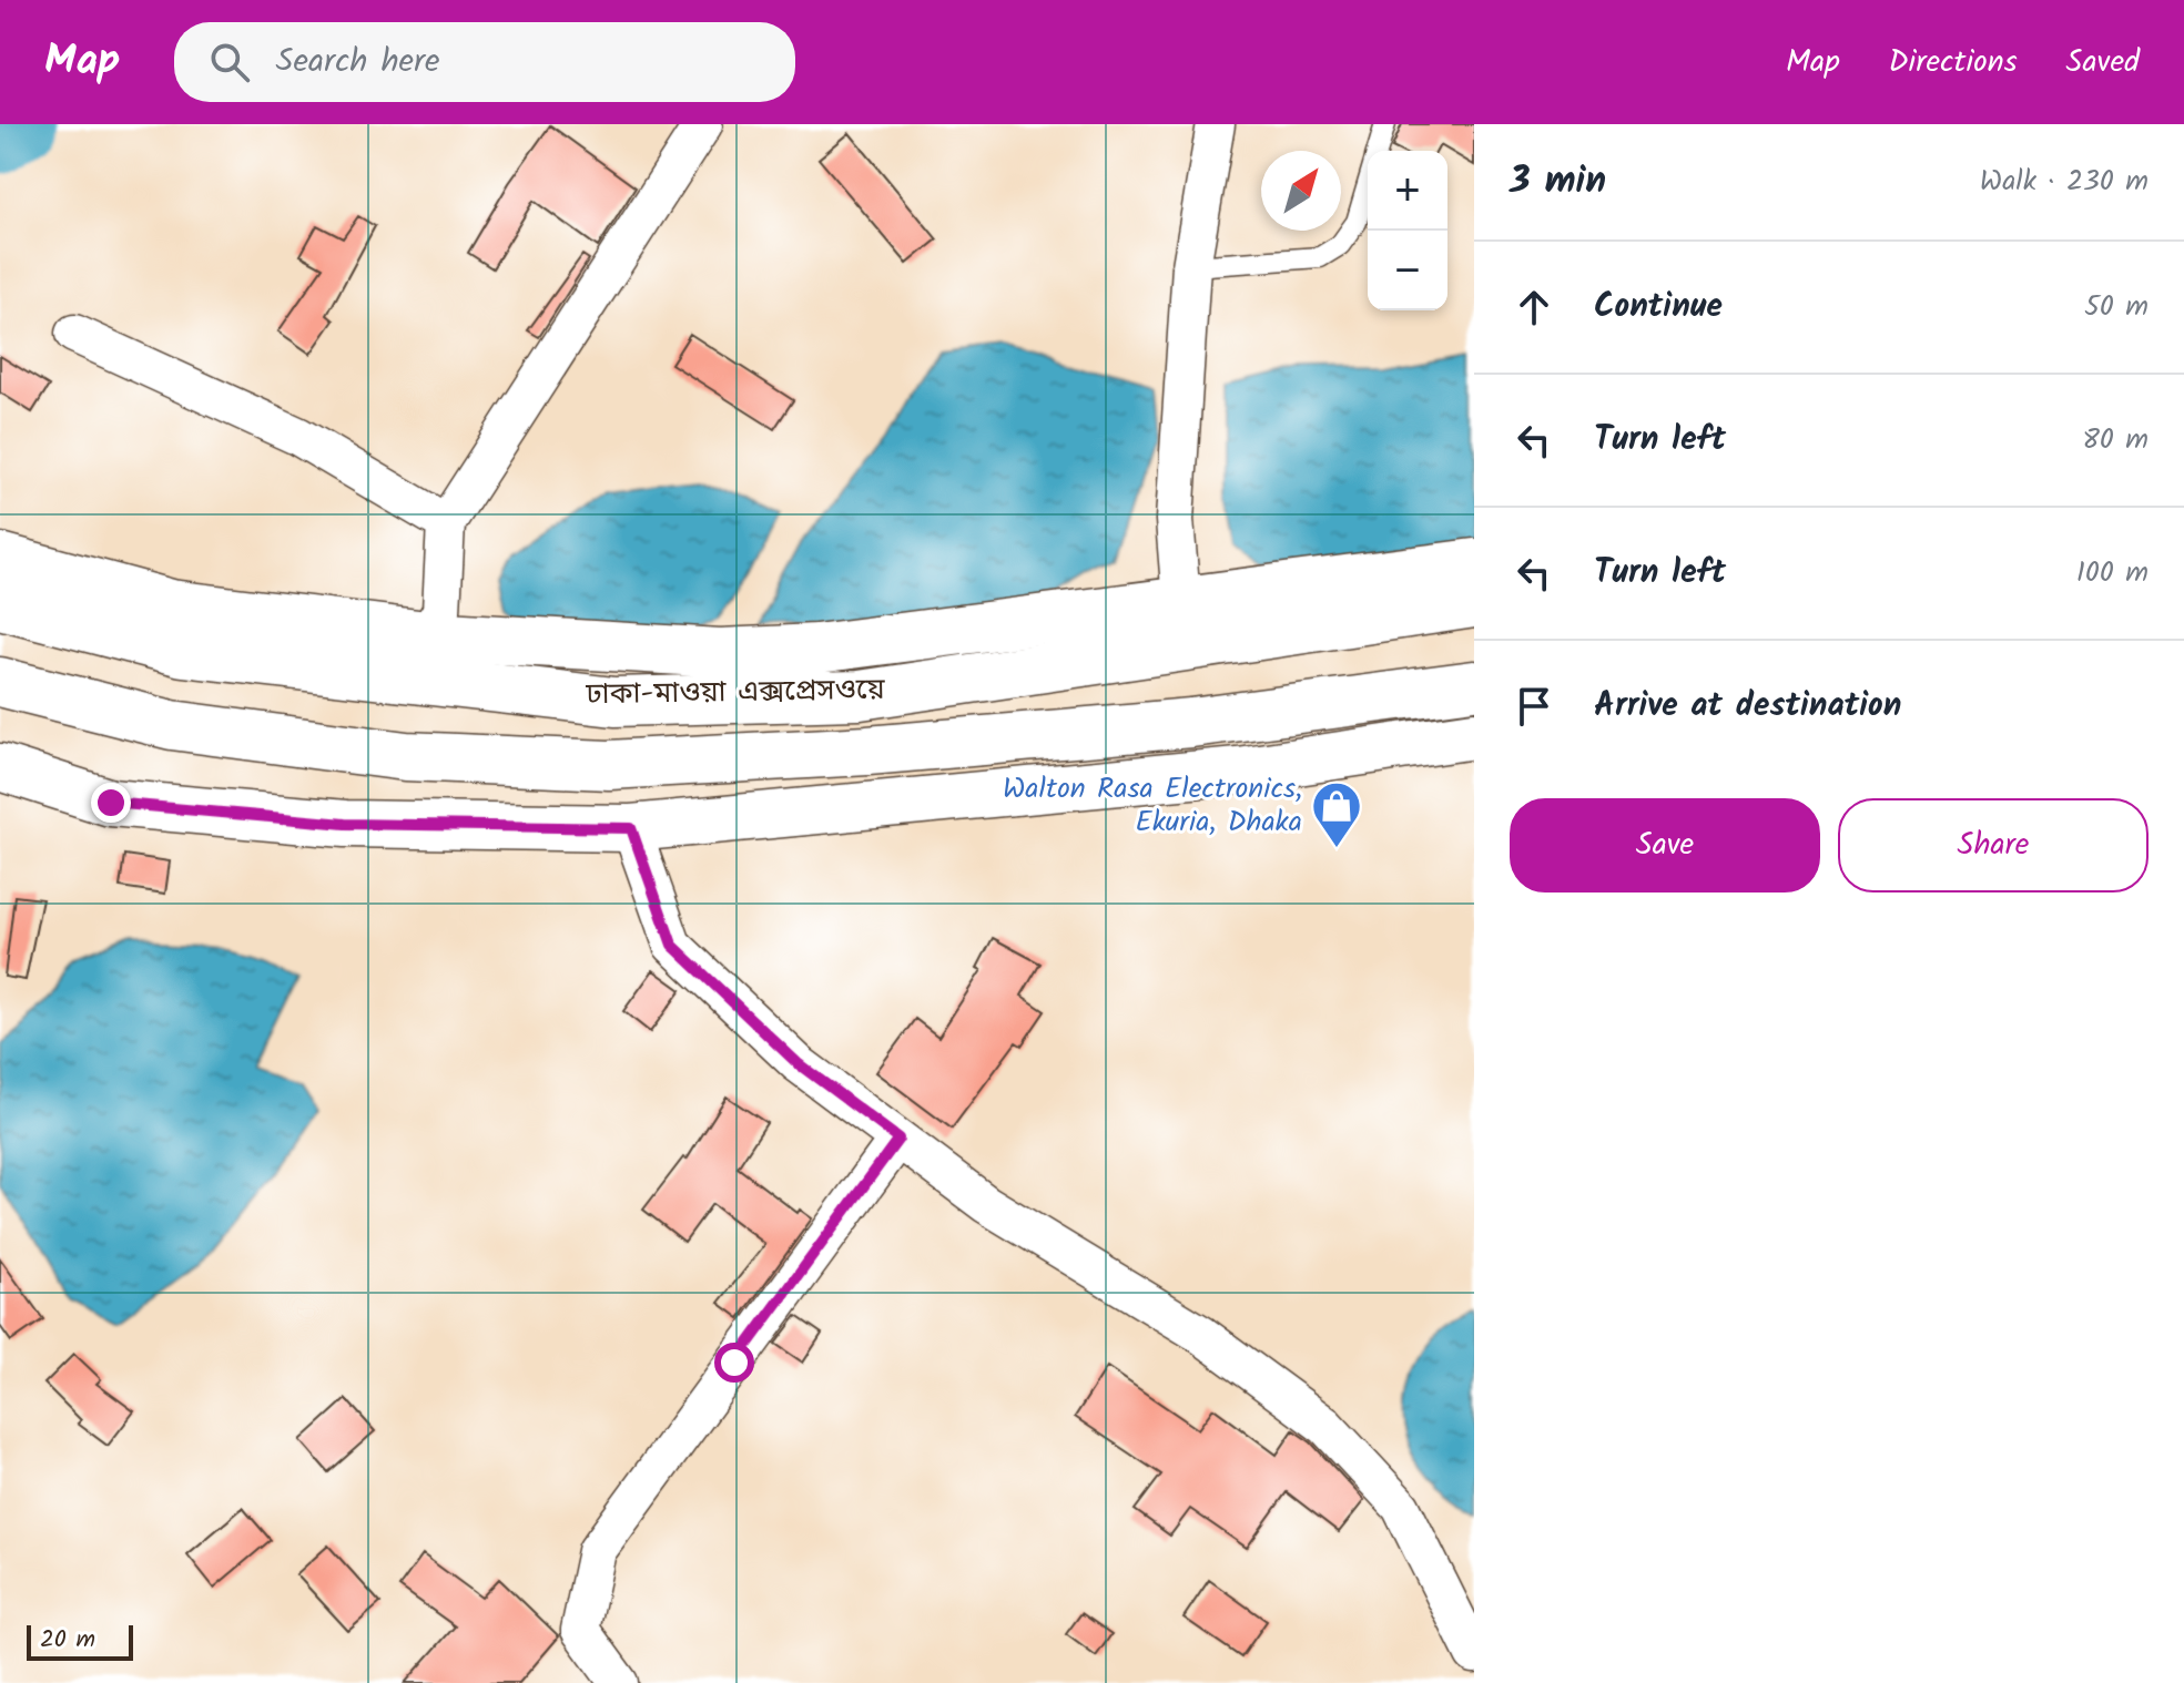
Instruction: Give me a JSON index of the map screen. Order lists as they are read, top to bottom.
{
  "streets": {
    "main road": ["ঢাকা-মাওয়া এক্সপ্রেসওয়ে"]
  },
  "places": {
    "shop": ["Walton Rasa Electronics, Ekuria, Dhaka"]
  },
  "scale_bar": "20 m",
  "north": "top right",
  "page": {
    "header": "Map",
    "search": "Search here",
    "nav": ["Map", "Directions", "Saved"],
    "heading": ["3 min", "Walk · 230 m"],
    "map_buttons": ["+", "−"],
    "list": [
      ["Continue", "50 m"],
      ["Turn left", "80 m"],
      ["Turn left", "100 m"],
      "Arrive at destination"
    ],
    "buttons": ["Save", "Share"],
    "scale": "20 m"
  }
}
